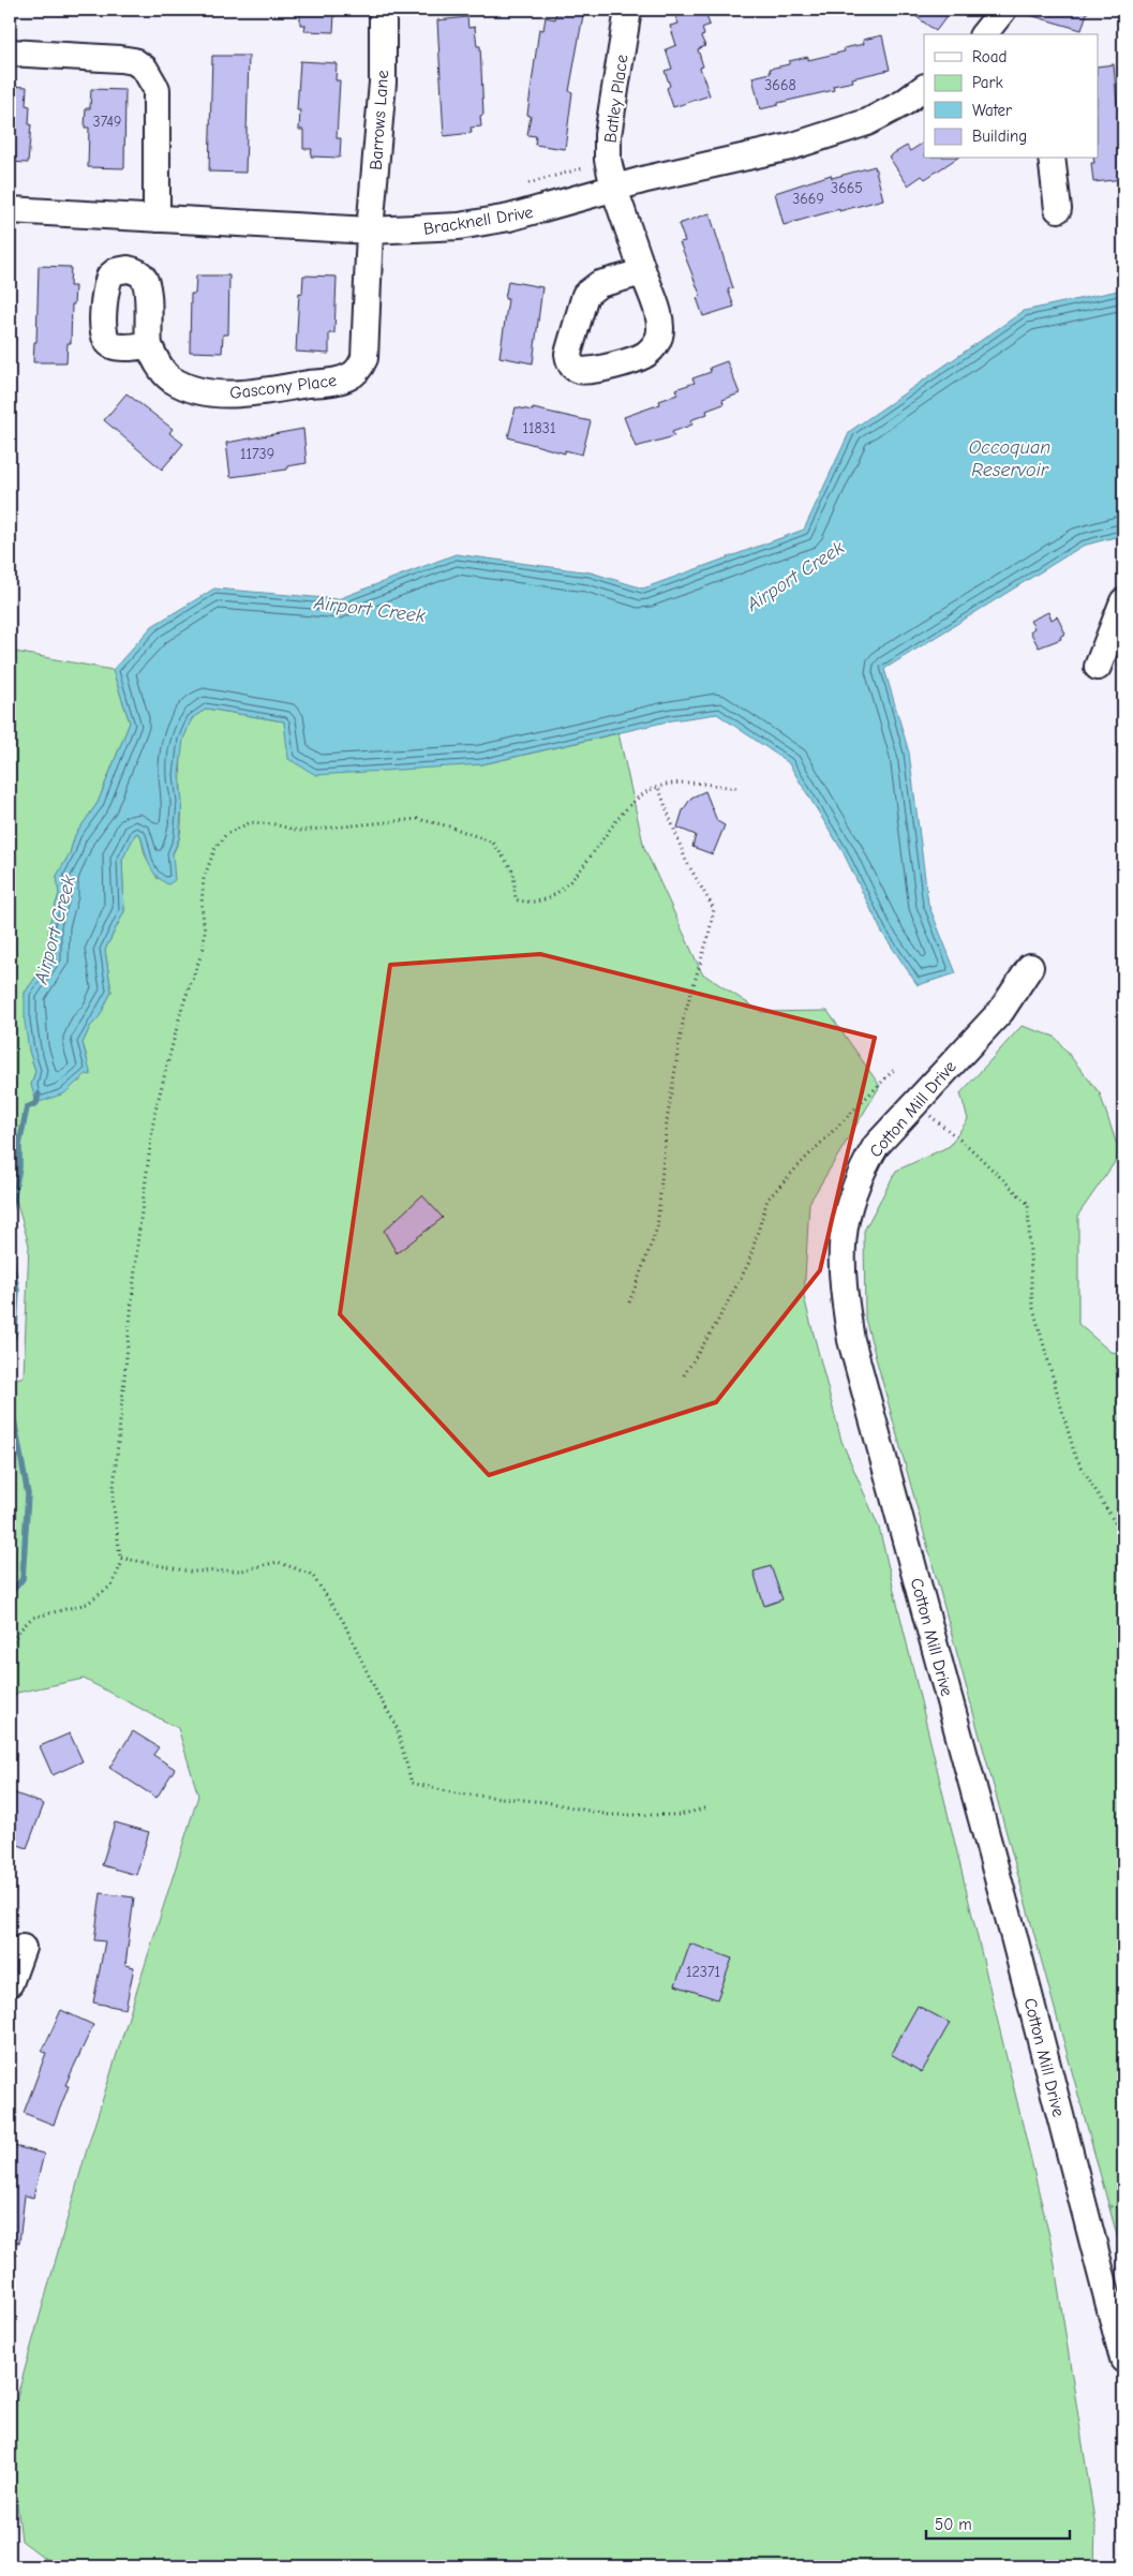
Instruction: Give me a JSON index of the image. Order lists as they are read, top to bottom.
{
  "streets": {
    "street": [
      "Batley Place",
      "Barrows Lane",
      "Bracknell Drive",
      "Gascony Place",
      "Cotton Mill Drive"
    ]
  },
  "crossings": [
    ["Batley Place", "Bracknell Drive"],
    ["Barrows Lane", "Bracknell Drive"],
    ["Barrows Lane", "Gascony Place"],
    ["Bracknell Drive", "Gascony Place"]
  ],
  "water": ["Occoquan Reservoir", "Airport Creek"],
  "house_numbers": [
    "3668",
    "3749",
    "3665",
    "3669",
    "11831",
    "11739",
    "12371"
  ],
  "legend": [
    "Road",
    "Park",
    "Water",
    "Building"
  ],
  "scale_bar": "50 m"
}
